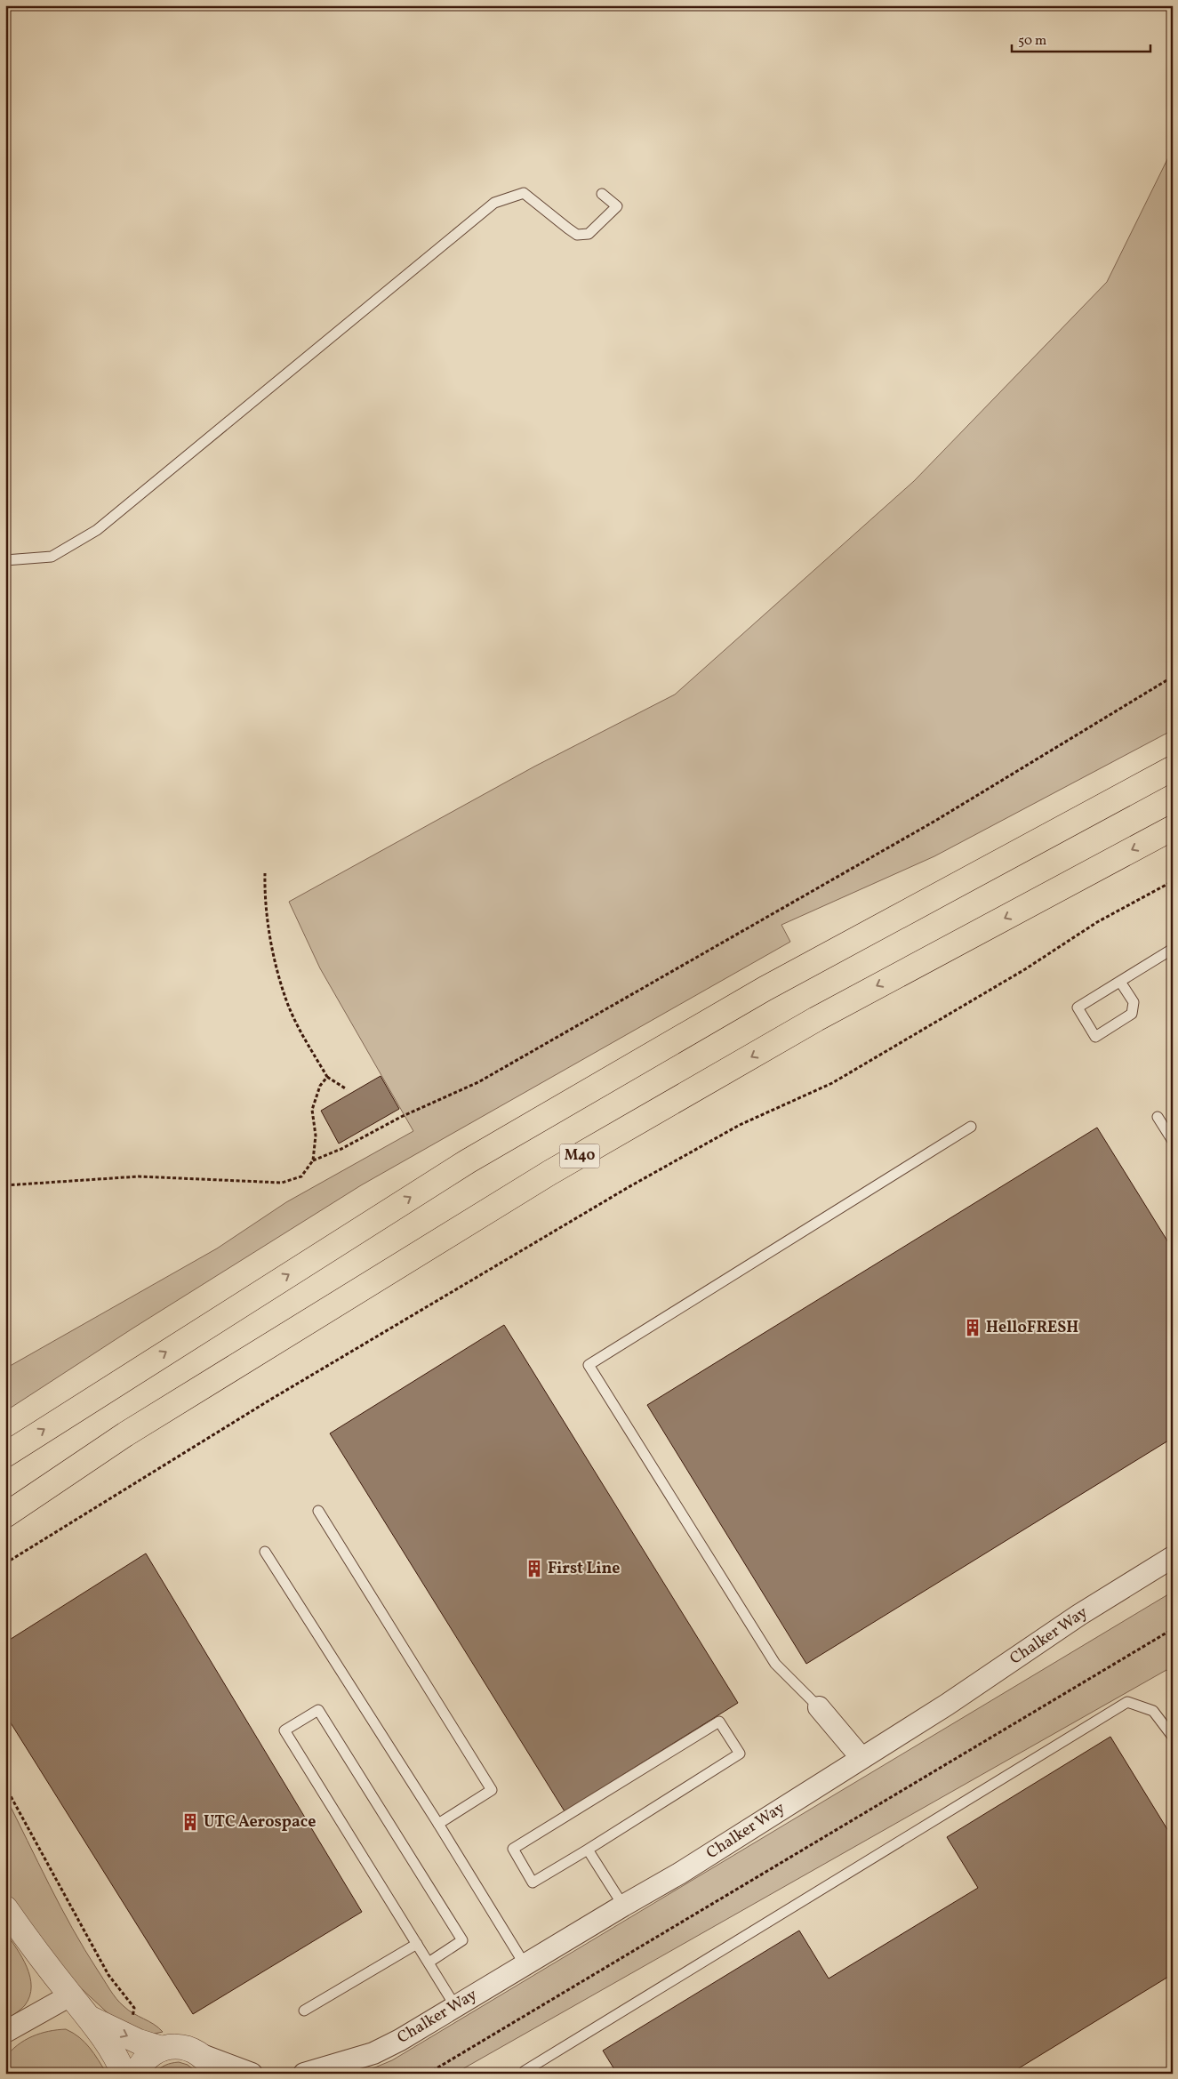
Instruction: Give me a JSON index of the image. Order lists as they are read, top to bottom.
{
  "streets": {
    "highway": ["M40"],
    "street": ["Chalker Way"]
  },
  "places": {
    "building": ["HelloFRESH", "First Line", "UTC Aerospace"]
  },
  "scale_bar": "50 m"
}
